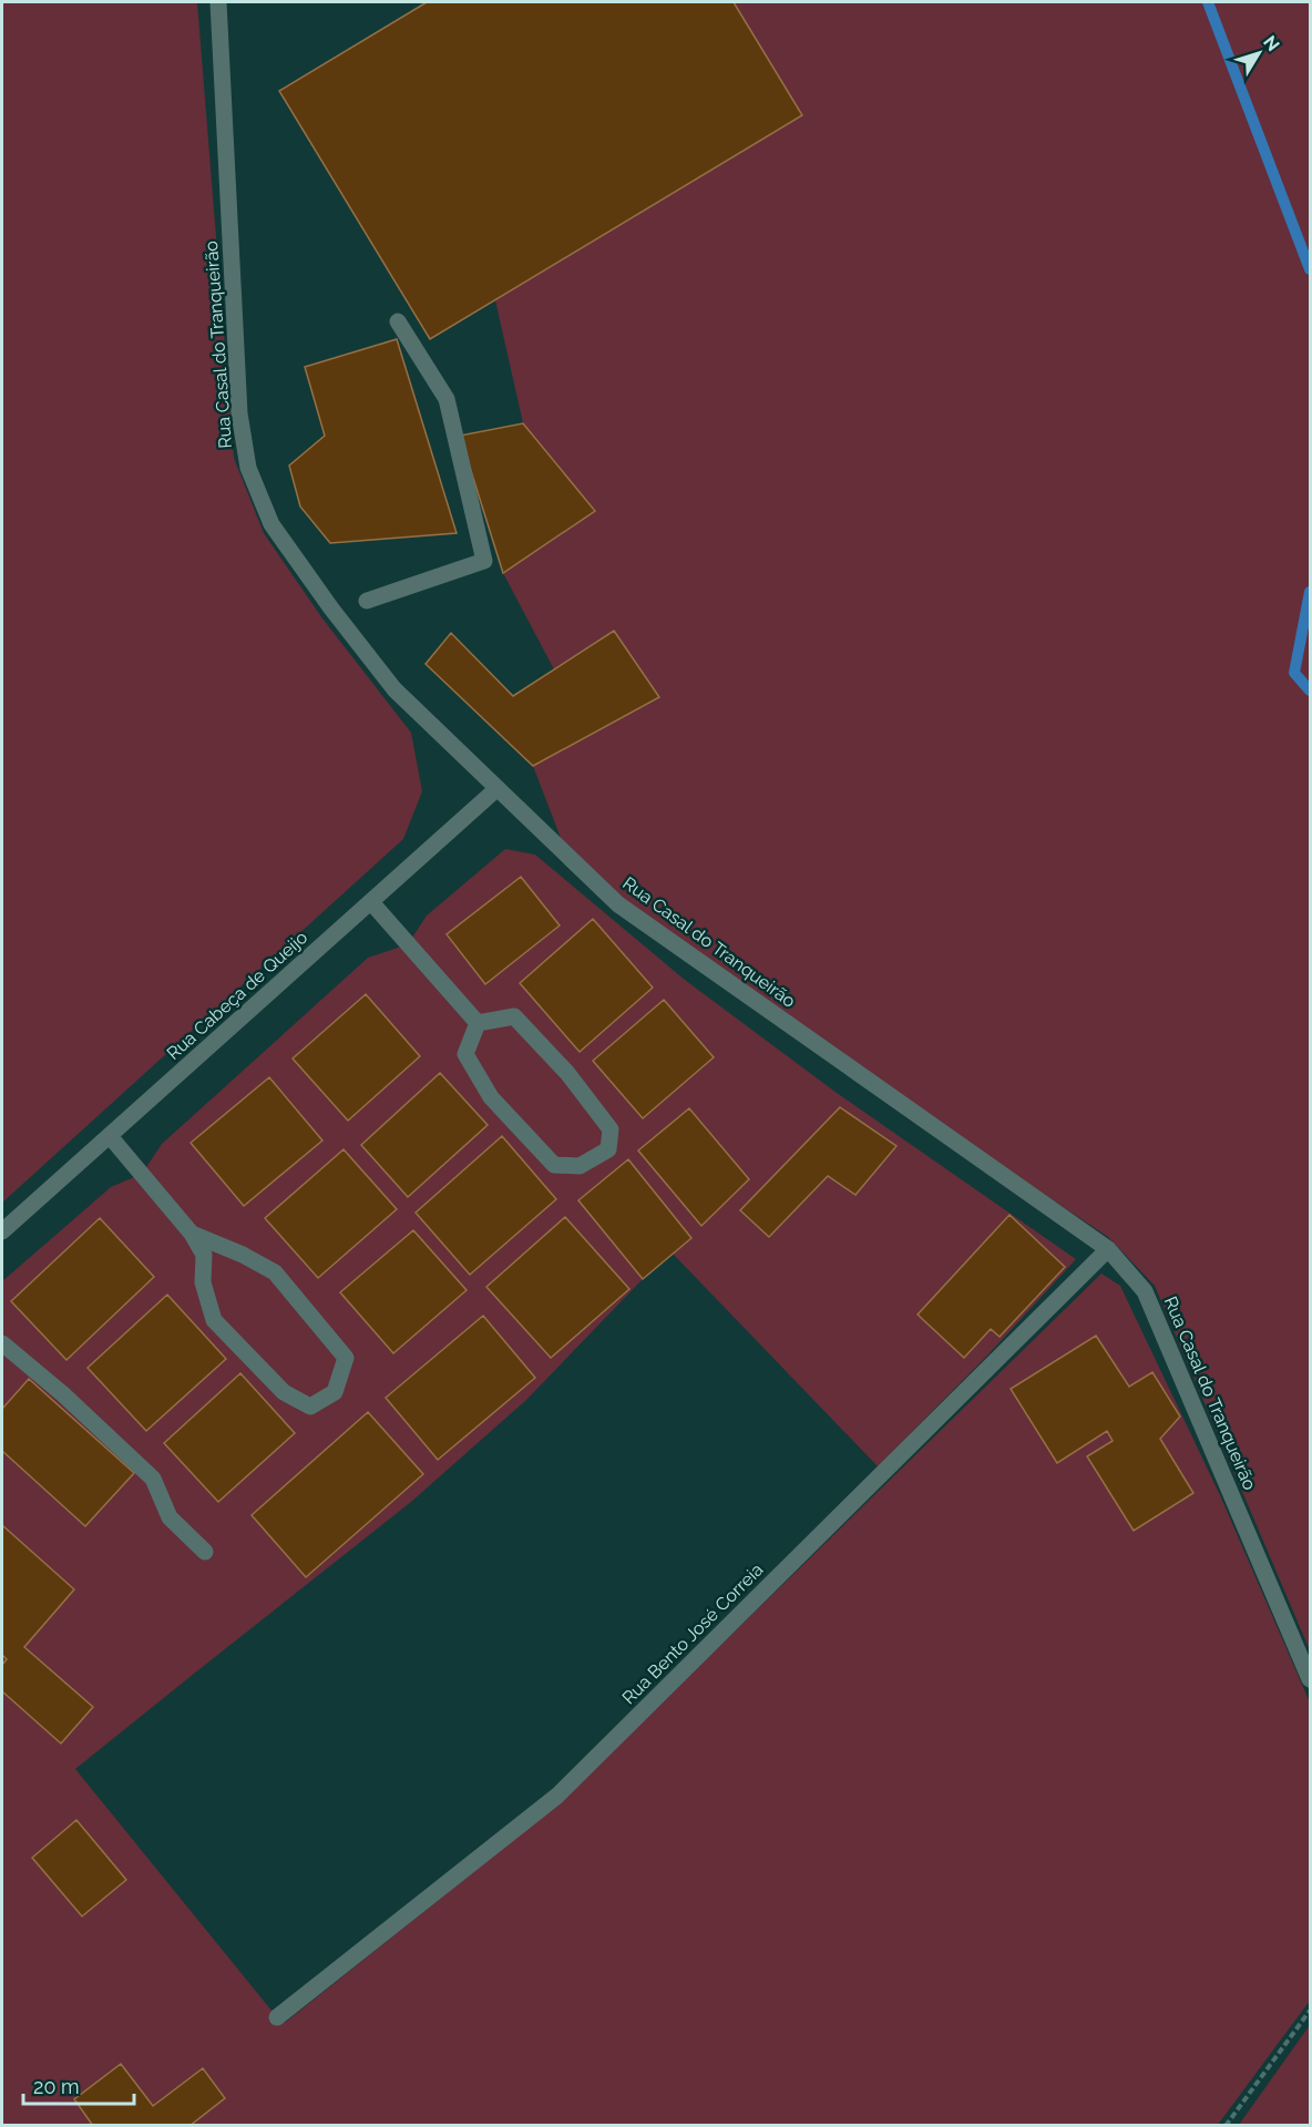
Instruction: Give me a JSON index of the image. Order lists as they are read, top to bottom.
{
  "streets": {
    "street": ["Rua Casal do Tranqueirão", "Rua Cabeça de Queijo", "Rua Bento José Correia"]
  },
  "crossings": [
    ["Rua Casal do Tranqueirão", "Rua Cabeça de Queijo"],
    ["Rua Casal do Tranqueirão", "Rua Bento José Correia"]
  ],
  "scale_bar": "20 m",
  "north": "top right"
}
